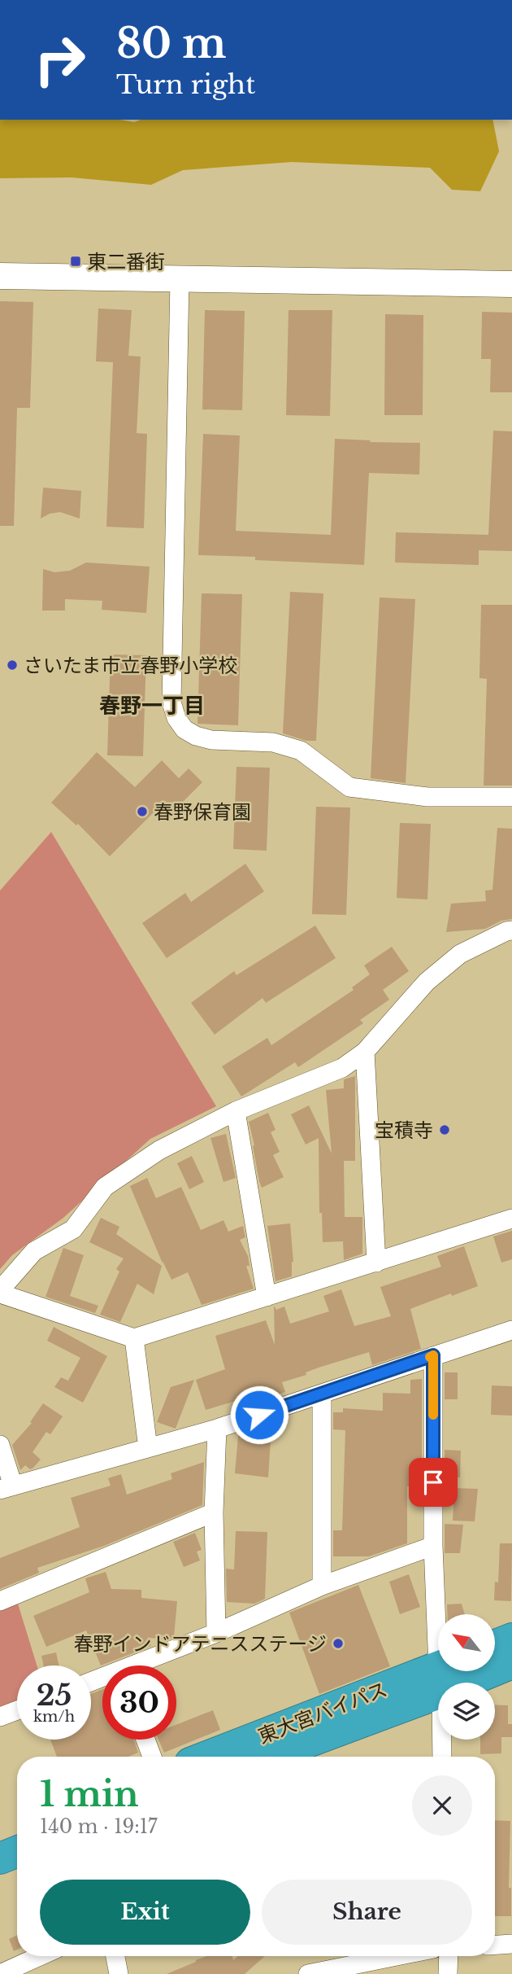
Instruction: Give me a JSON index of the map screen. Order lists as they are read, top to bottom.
{
  "streets": {
    "highway": ["東大宮バイパス"]
  },
  "districts": ["春野一丁目"],
  "places": {
    "transit": ["東二番街"],
    "other": [
      "さいたま市立春野小学校",
      "春野保育園",
      "宝積寺",
      "春野インドアテニスステージ"
    ]
  },
  "north": "top left",
  "page": {
    "turn": ["80 m", "Turn right"],
    "speed": "25 km/h",
    "limit": "30",
    "heading": ["1 min", "140 m · 19:17"],
    "buttons": ["Exit", "Share"]
  }
}
